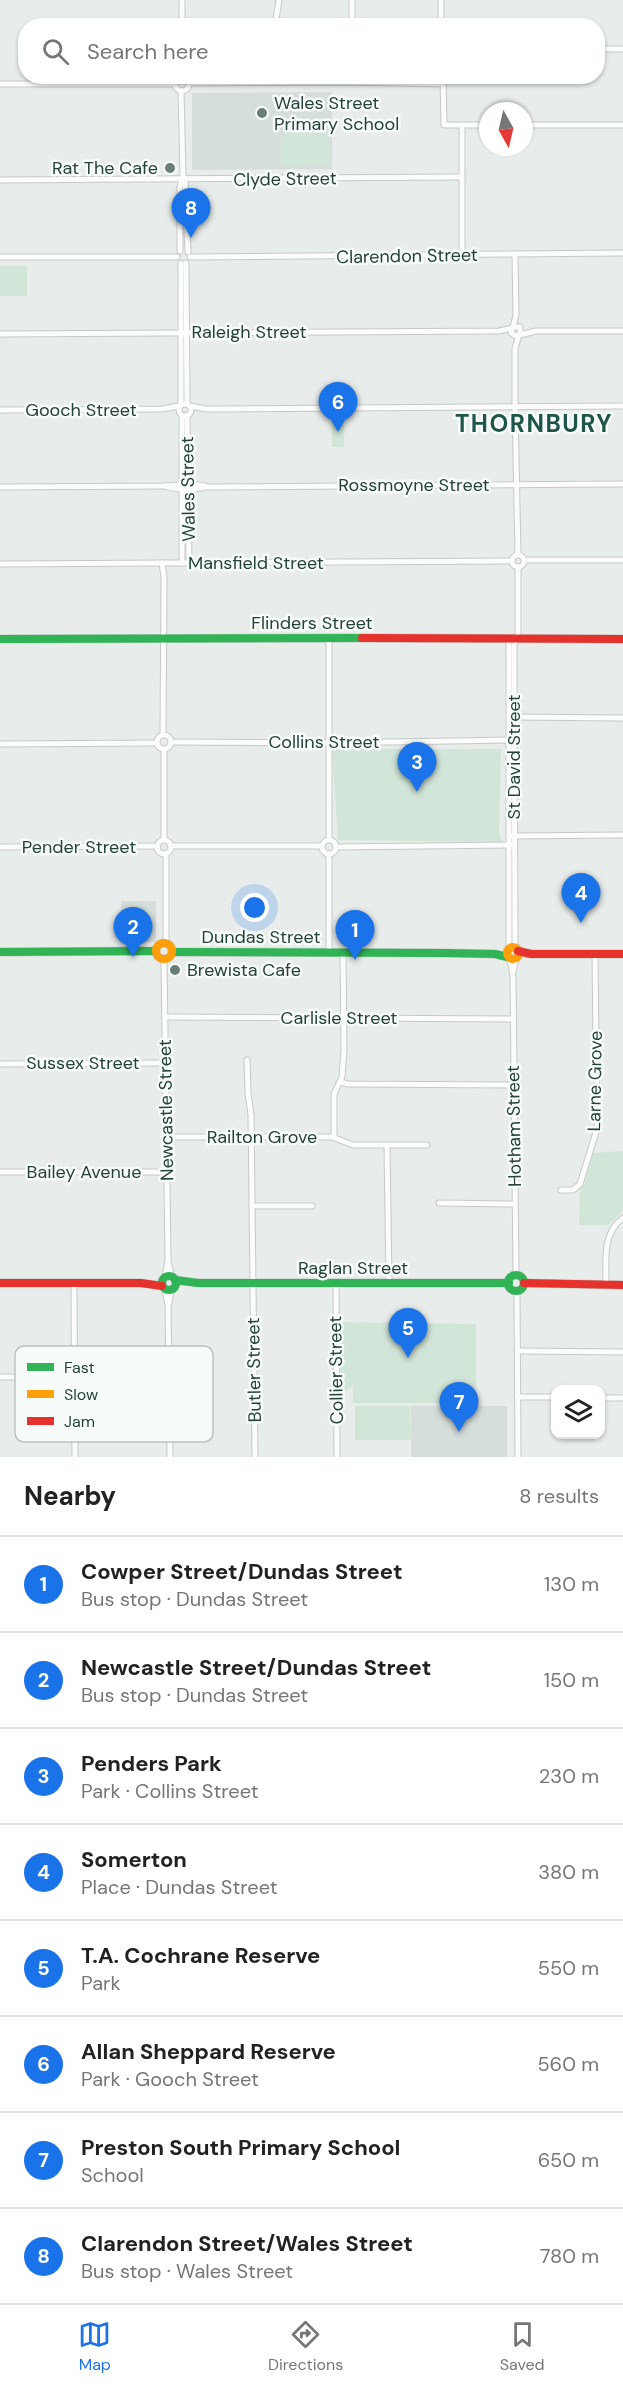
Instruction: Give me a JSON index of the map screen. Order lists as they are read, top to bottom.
{
  "streets": {
    "street": [
      "Clyde Street",
      "Clarendon Street",
      "Raleigh Street",
      "Gooch Street",
      "Rossmoyne Street",
      "Wales Street",
      "Mansfield Street",
      "Flinders Street",
      "Collins Street",
      "St David Street",
      "Pender Street",
      "Dundas Street",
      "Carlisle Street",
      "Sussex Street",
      "Larne Grove",
      "Newcastle Street",
      "Hotham Street",
      "Railton Grove",
      "Bailey Avenue",
      "Raglan Street",
      "Butler Street",
      "Collier Street"
    ]
  },
  "crossings": [
    ["Gooch Street", "Wales Street"],
    ["Rossmoyne Street", "Wales Street"],
    ["Wales Street", "Mansfield Street"],
    ["Mansfield Street", "St David Street"],
    ["Flinders Street", "St David Street"],
    ["Collins Street", "St David Street"],
    ["St David Street", "Dundas Street"],
    ["St David Street", "Hotham Street"],
    ["Dundas Street", "Larne Grove"],
    ["Dundas Street", "Newcastle Street"],
    ["Dundas Street", "Hotham Street"],
    ["Carlisle Street", "Newcastle Street"],
    ["Carlisle Street", "Hotham Street"],
    ["Sussex Street", "Newcastle Street"],
    ["Newcastle Street", "Railton Grove"],
    ["Newcastle Street", "Bailey Avenue"],
    ["Newcastle Street", "Raglan Street"],
    ["Hotham Street", "Raglan Street"],
    ["Railton Grove", "Butler Street"],
    ["Raglan Street", "Butler Street"],
    ["Raglan Street", "Collier Street"]
  ],
  "districts": ["THORNBURY"],
  "places": ["Wales Street Primary School", "Rat The Cafe", "Brewista Cafe"],
  "legend": ["Fast", "Slow", "Jam"],
  "north": "bottom",
  "page": {
    "search": "Search here",
    "pins": [
      "8",
      "6",
      "3",
      "4",
      "2",
      "1",
      "5",
      "7"
    ],
    "heading": ["Nearby", "8 results"],
    "list": [
      {
        "mark": "1",
        "name": "Cowper Street/Dundas Street",
        "note": "Bus stop · Dundas Street",
        "value": "130 m"
      },
      {
        "mark": "2",
        "name": "Newcastle Street/Dundas Street",
        "note": "Bus stop · Dundas Street",
        "value": "150 m"
      },
      {
        "mark": "3",
        "name": "Penders Park",
        "note": "Park · Collins Street",
        "value": "230 m"
      },
      {
        "mark": "4",
        "name": "Somerton",
        "note": "Place · Dundas Street",
        "value": "380 m"
      },
      {
        "mark": "5",
        "name": "T.A. Cochrane Reserve",
        "note": "Park",
        "value": "550 m"
      },
      {
        "mark": "6",
        "name": "Allan Sheppard Reserve",
        "note": "Park · Gooch Street",
        "value": "560 m"
      },
      {
        "mark": "7",
        "name": "Preston South Primary School",
        "note": "School",
        "value": "650 m"
      },
      {
        "mark": "8",
        "name": "Clarendon Street/Wales Street",
        "note": "Bus stop · Wales Street",
        "value": "780 m"
      }
    ],
    "nav": ["Map", "Directions", "Saved"]
  }
}
